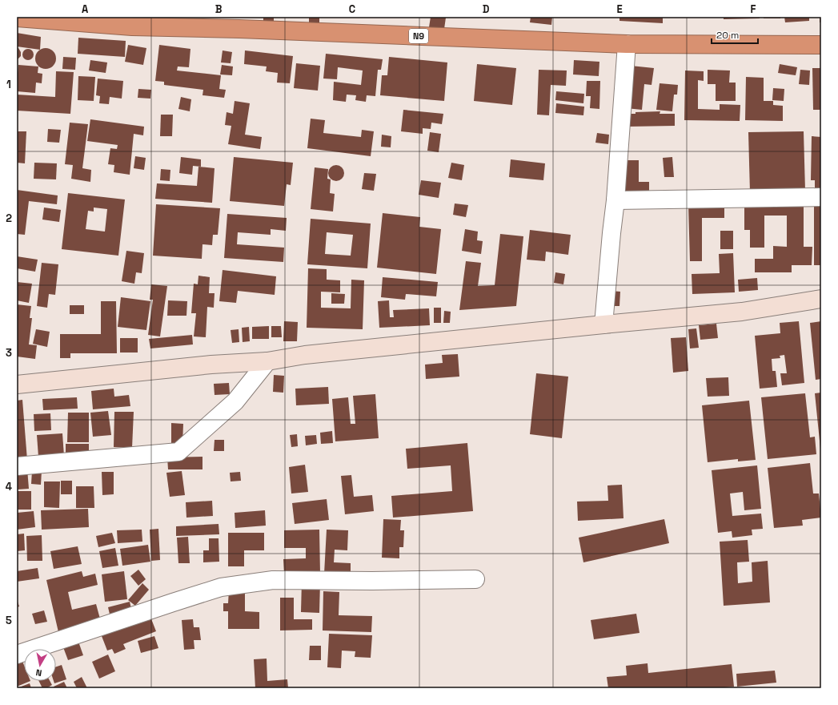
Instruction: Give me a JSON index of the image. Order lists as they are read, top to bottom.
{
  "streets": {
    "highway": ["N9"]
  },
  "scale_bar": "20 m",
  "north": "bottom",
  "grid": {
    "columns": [
      "A",
      "B",
      "C",
      "D",
      "E",
      "F"
    ],
    "rows": [
      "1",
      "2",
      "3",
      "4",
      "5"
    ]
  }
}
